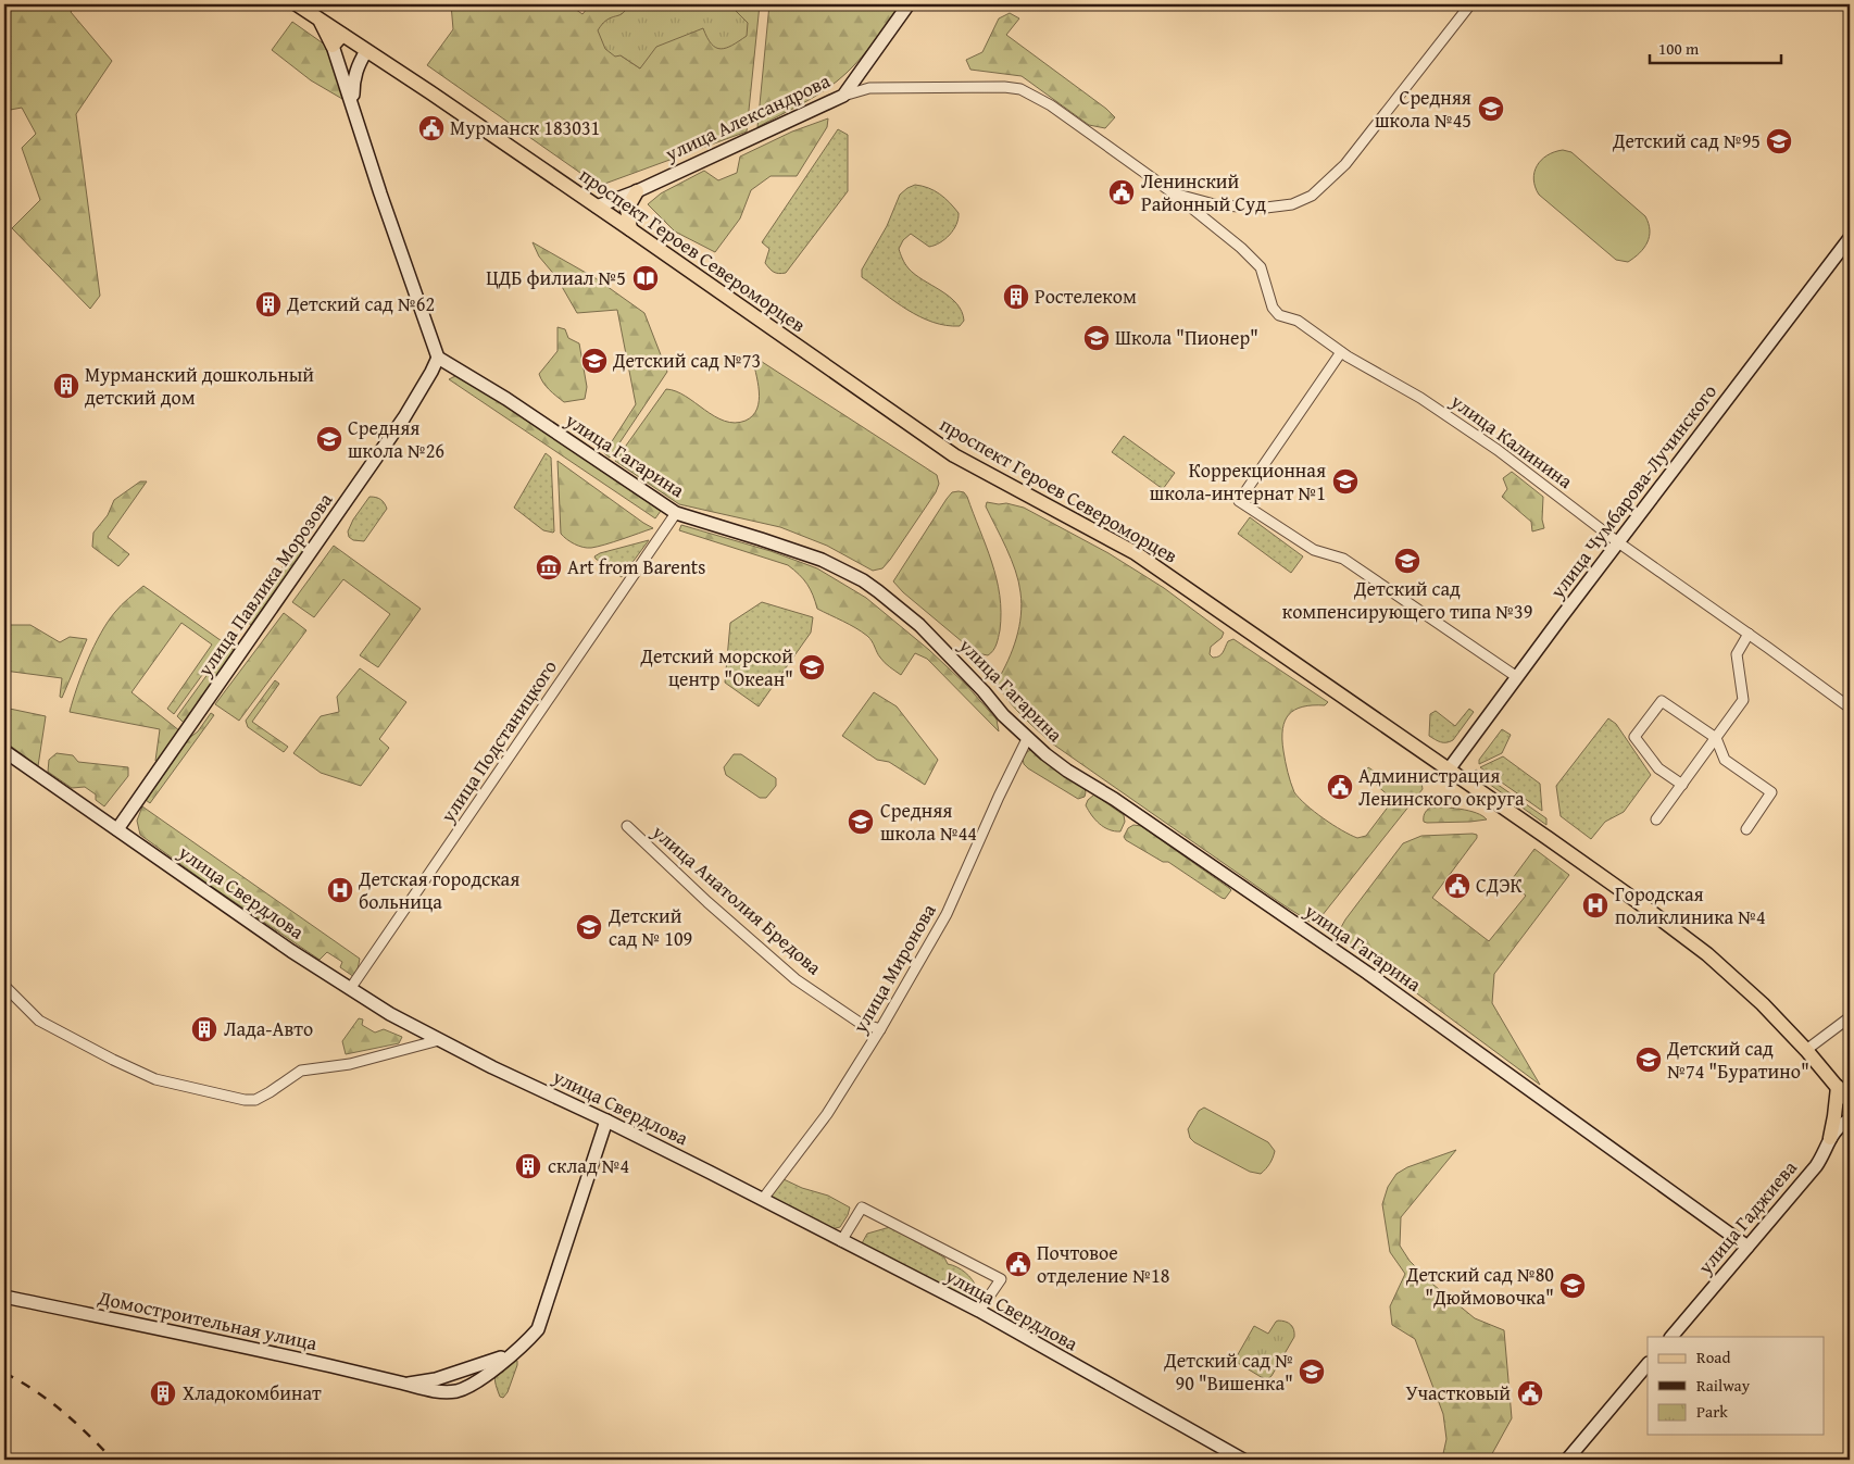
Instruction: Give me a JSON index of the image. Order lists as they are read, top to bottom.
{
  "streets": {
    "main road": ["проспект Героев Североморцев"],
    "street": [
      "улица Александрова",
      "улица Калинина",
      "улица Гагарина",
      "улица Чумбарова-Лучинского",
      "улица Павлика Морозова",
      "улица Подстаницкого",
      "улица Свердлова",
      "улица Анатолия Бредова",
      "улица Миронова",
      "улица Гаджиева",
      "Домостроительная улица"
    ]
  },
  "crossings": [
    ["улица Александрова", "проспект Героев Североморцев"],
    ["проспект Героев Североморцев", "улица Чумбарова-Лучинского"],
    ["улица Калинина", "улица Чумбарова-Лучинского"],
    ["улица Гагарина", "улица Павлика Морозова"],
    ["улица Гагарина", "улица Подстаницкого"],
    ["улица Гагарина", "улица Миронова"],
    ["улица Гагарина", "улица Гаджиева"],
    ["улица Павлика Морозова", "улица Свердлова"],
    ["улица Подстаницкого", "улица Свердлова"],
    ["улица Свердлова", "улица Миронова"],
    ["улица Свердлова", "Домостроительная улица"],
    ["улица Анатолия Бредова", "улица Миронова"]
  ],
  "places": {
    "school or university": [
      "Средняя школа №45",
      "Детский сад №95",
      "Школа \"Пионер\"",
      "Детский сад №73",
      "Средняя школа №26",
      "Коррекционная школа-интернат №1",
      "Детский сад компенсирующего типа №39",
      "Детский морской центр \"Океан\"",
      "Средняя школа №44",
      "Детский сад № 109",
      "Детский сад №74 \"Буратино\"",
      "Детский сад №80 \"Дюймовочка\"",
      "Детский сад № 90 \"Вишенка\""
    ],
    "public building": [
      "Мурманск 183031",
      "Ленинский Районный Суд",
      "Администрация Ленинского округа",
      "СДЭК",
      "Почтовое отделение №18",
      "Участковый"
    ],
    "library": ["ЦДБ филиал №5"],
    "building": [
      "Ростелеком",
      "Детский сад №62",
      "Мурманский дошкольный детский дом",
      "Лада-Авто",
      "склад №4",
      "Хладокомбинат"
    ],
    "museum": ["Art from Barents"],
    "hospital": ["Детская городская больница", "Городская поликлиника №4"]
  },
  "legend": ["Road", "Railway", "Park"],
  "scale_bar": "100 m"
}
